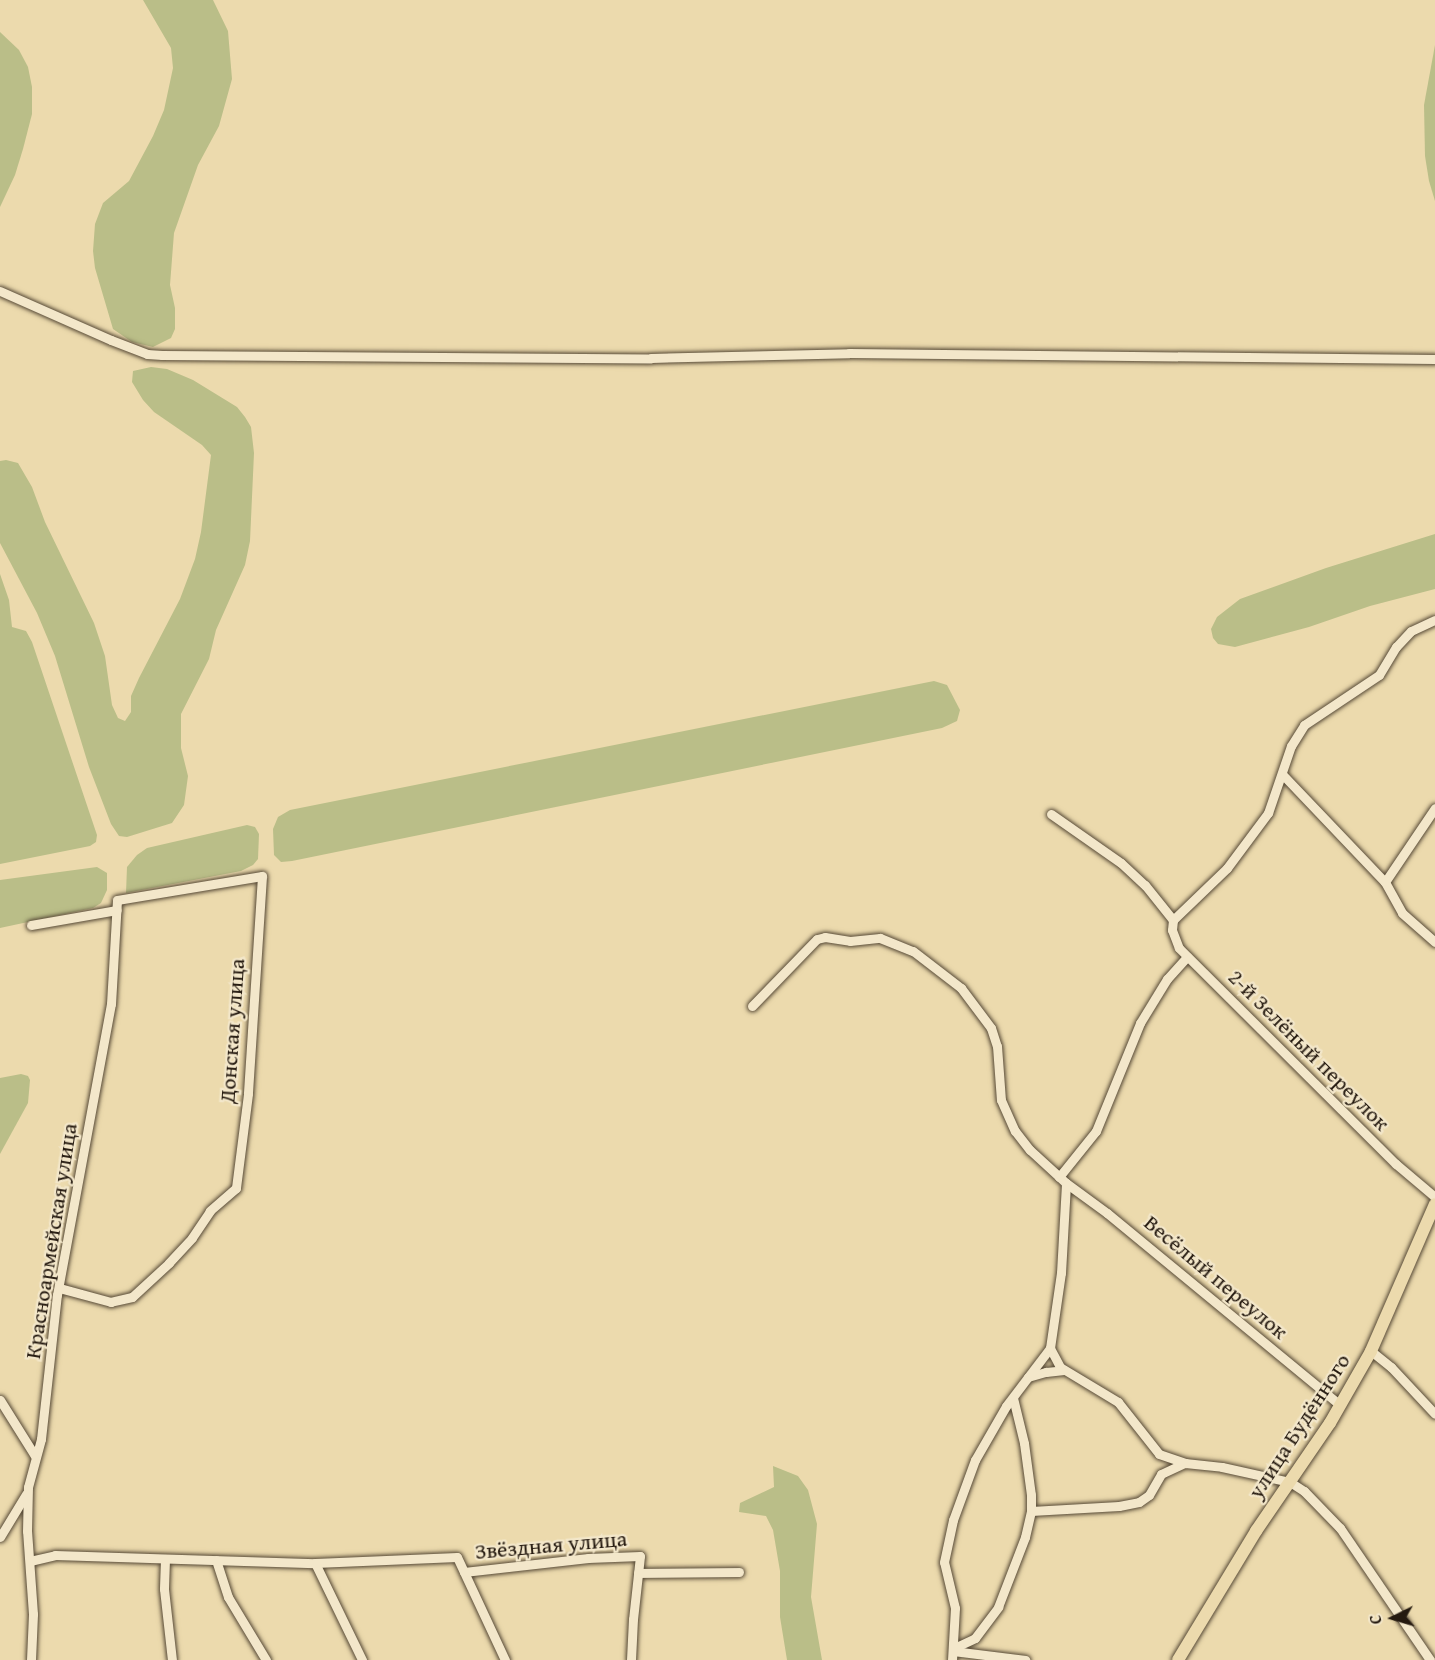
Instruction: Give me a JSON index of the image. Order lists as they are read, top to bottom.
{
  "streets": {
    "main road": ["улица Будённого"],
    "street": [
      "Донская улица",
      "2-й Зелёный переулок",
      "Красноармейская улица",
      "Весёлый переулок",
      "Звёздная улица"
    ]
  },
  "crossings": [
    ["Донская улица", "Красноармейская улица"],
    ["Весёлый переулок", "улица Будённого"]
  ],
  "north": "left"
}
